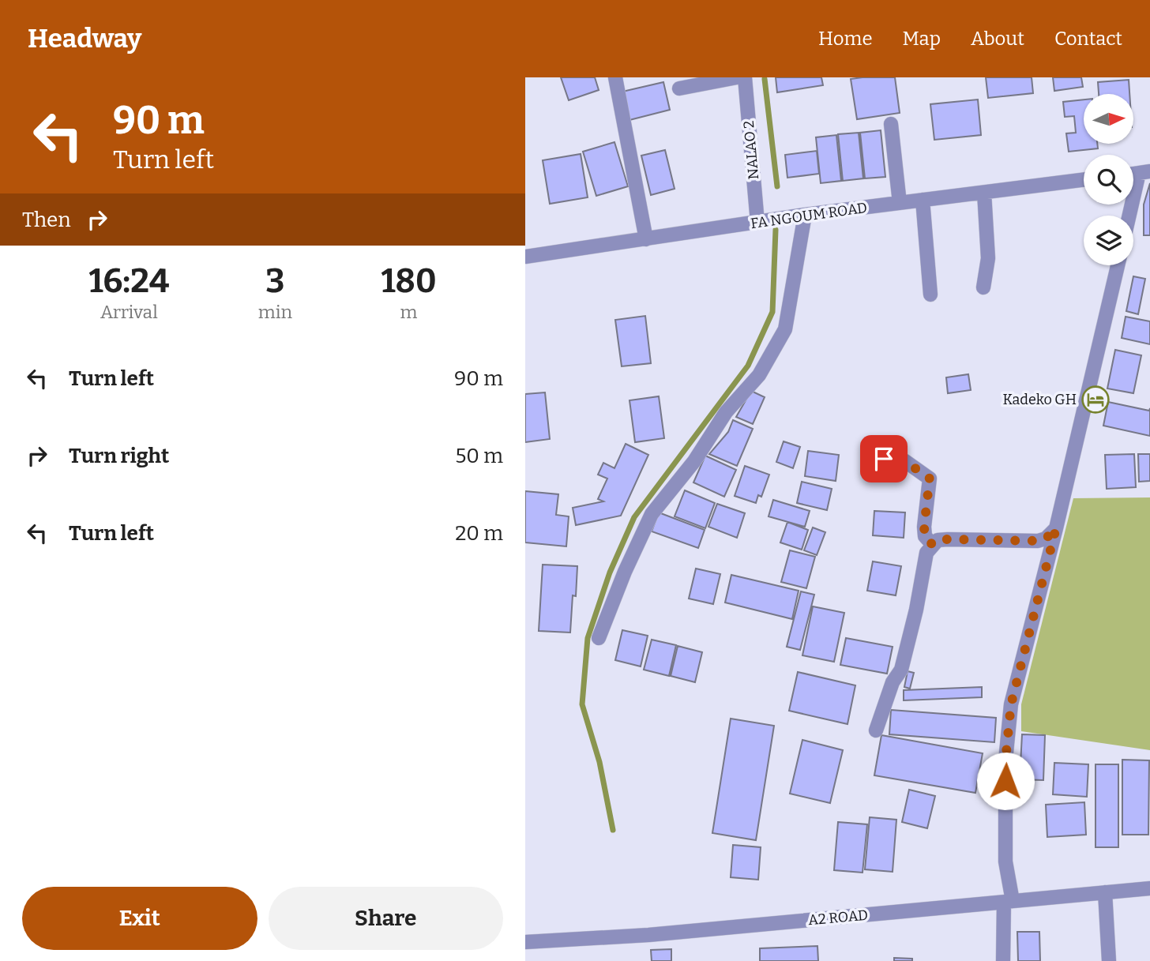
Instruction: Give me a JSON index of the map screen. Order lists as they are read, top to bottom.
{
  "streets": {
    "street": ["NALAO 2", "FA NGOUM ROAD", "A2 ROAD"]
  },
  "crossings": [
    ["NALAO 2", "FA NGOUM ROAD"]
  ],
  "places": {
    "hotel": ["Kadeko GH"]
  },
  "north": "right",
  "page": {
    "header": "Headway",
    "nav": [
      "Home",
      "Map",
      "About",
      "Contact"
    ],
    "turn": ["90 m", "Turn left"],
    "then": "Then",
    "eta": [
      "16:24",
      "Arrival",
      "3",
      "min",
      "180",
      "m"
    ],
    "list": [
      {
        "name": "Turn left",
        "value": "90 m"
      },
      {
        "name": "Turn right",
        "value": "50 m"
      },
      {
        "name": "Turn left",
        "value": "20 m"
      }
    ],
    "buttons": ["Exit", "Share"]
  }
}
